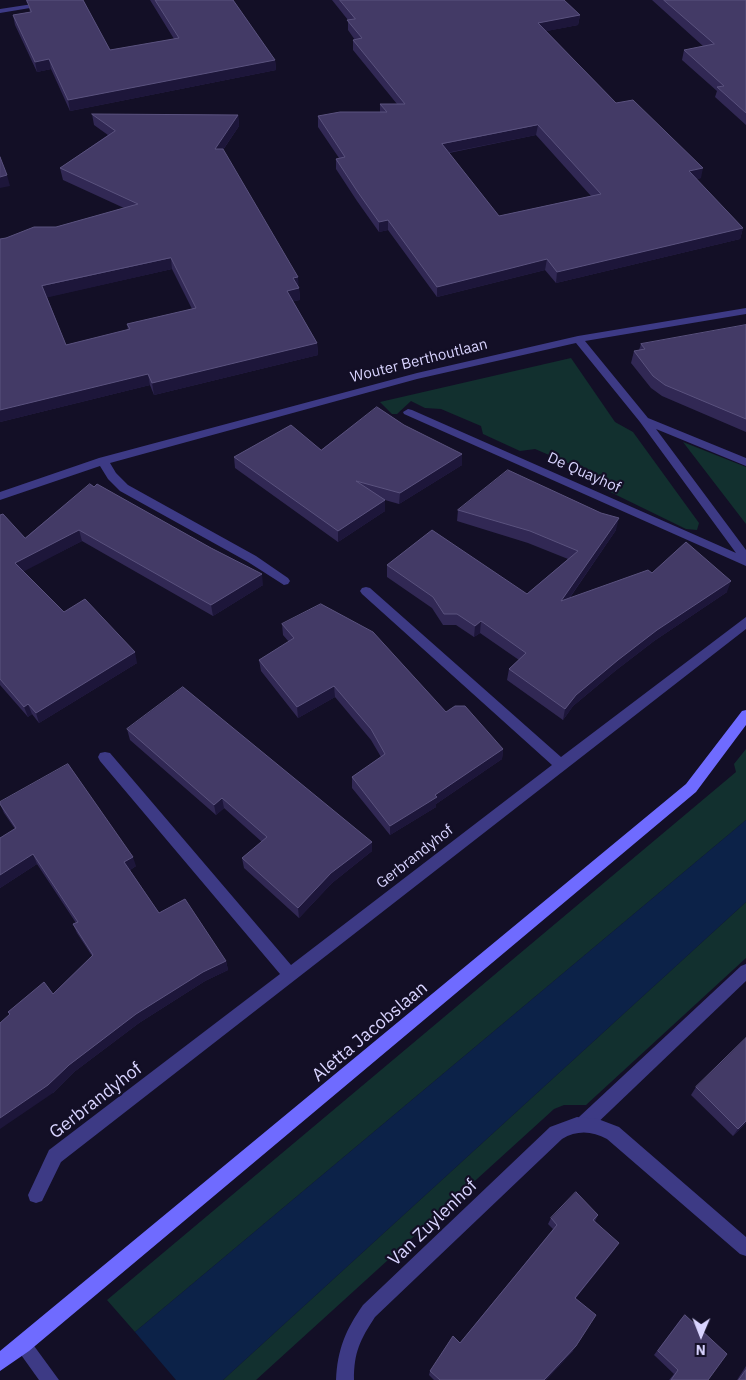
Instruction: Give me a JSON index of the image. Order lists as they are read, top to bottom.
{
  "streets": {
    "main road": ["Aletta Jacobslaan"],
    "street": [
      "Wouter Berthoutlaan",
      "De Quayhof",
      "Gerbrandyhof",
      "Van Zuylenhof"
    ]
  },
  "north": "bottom"
}
